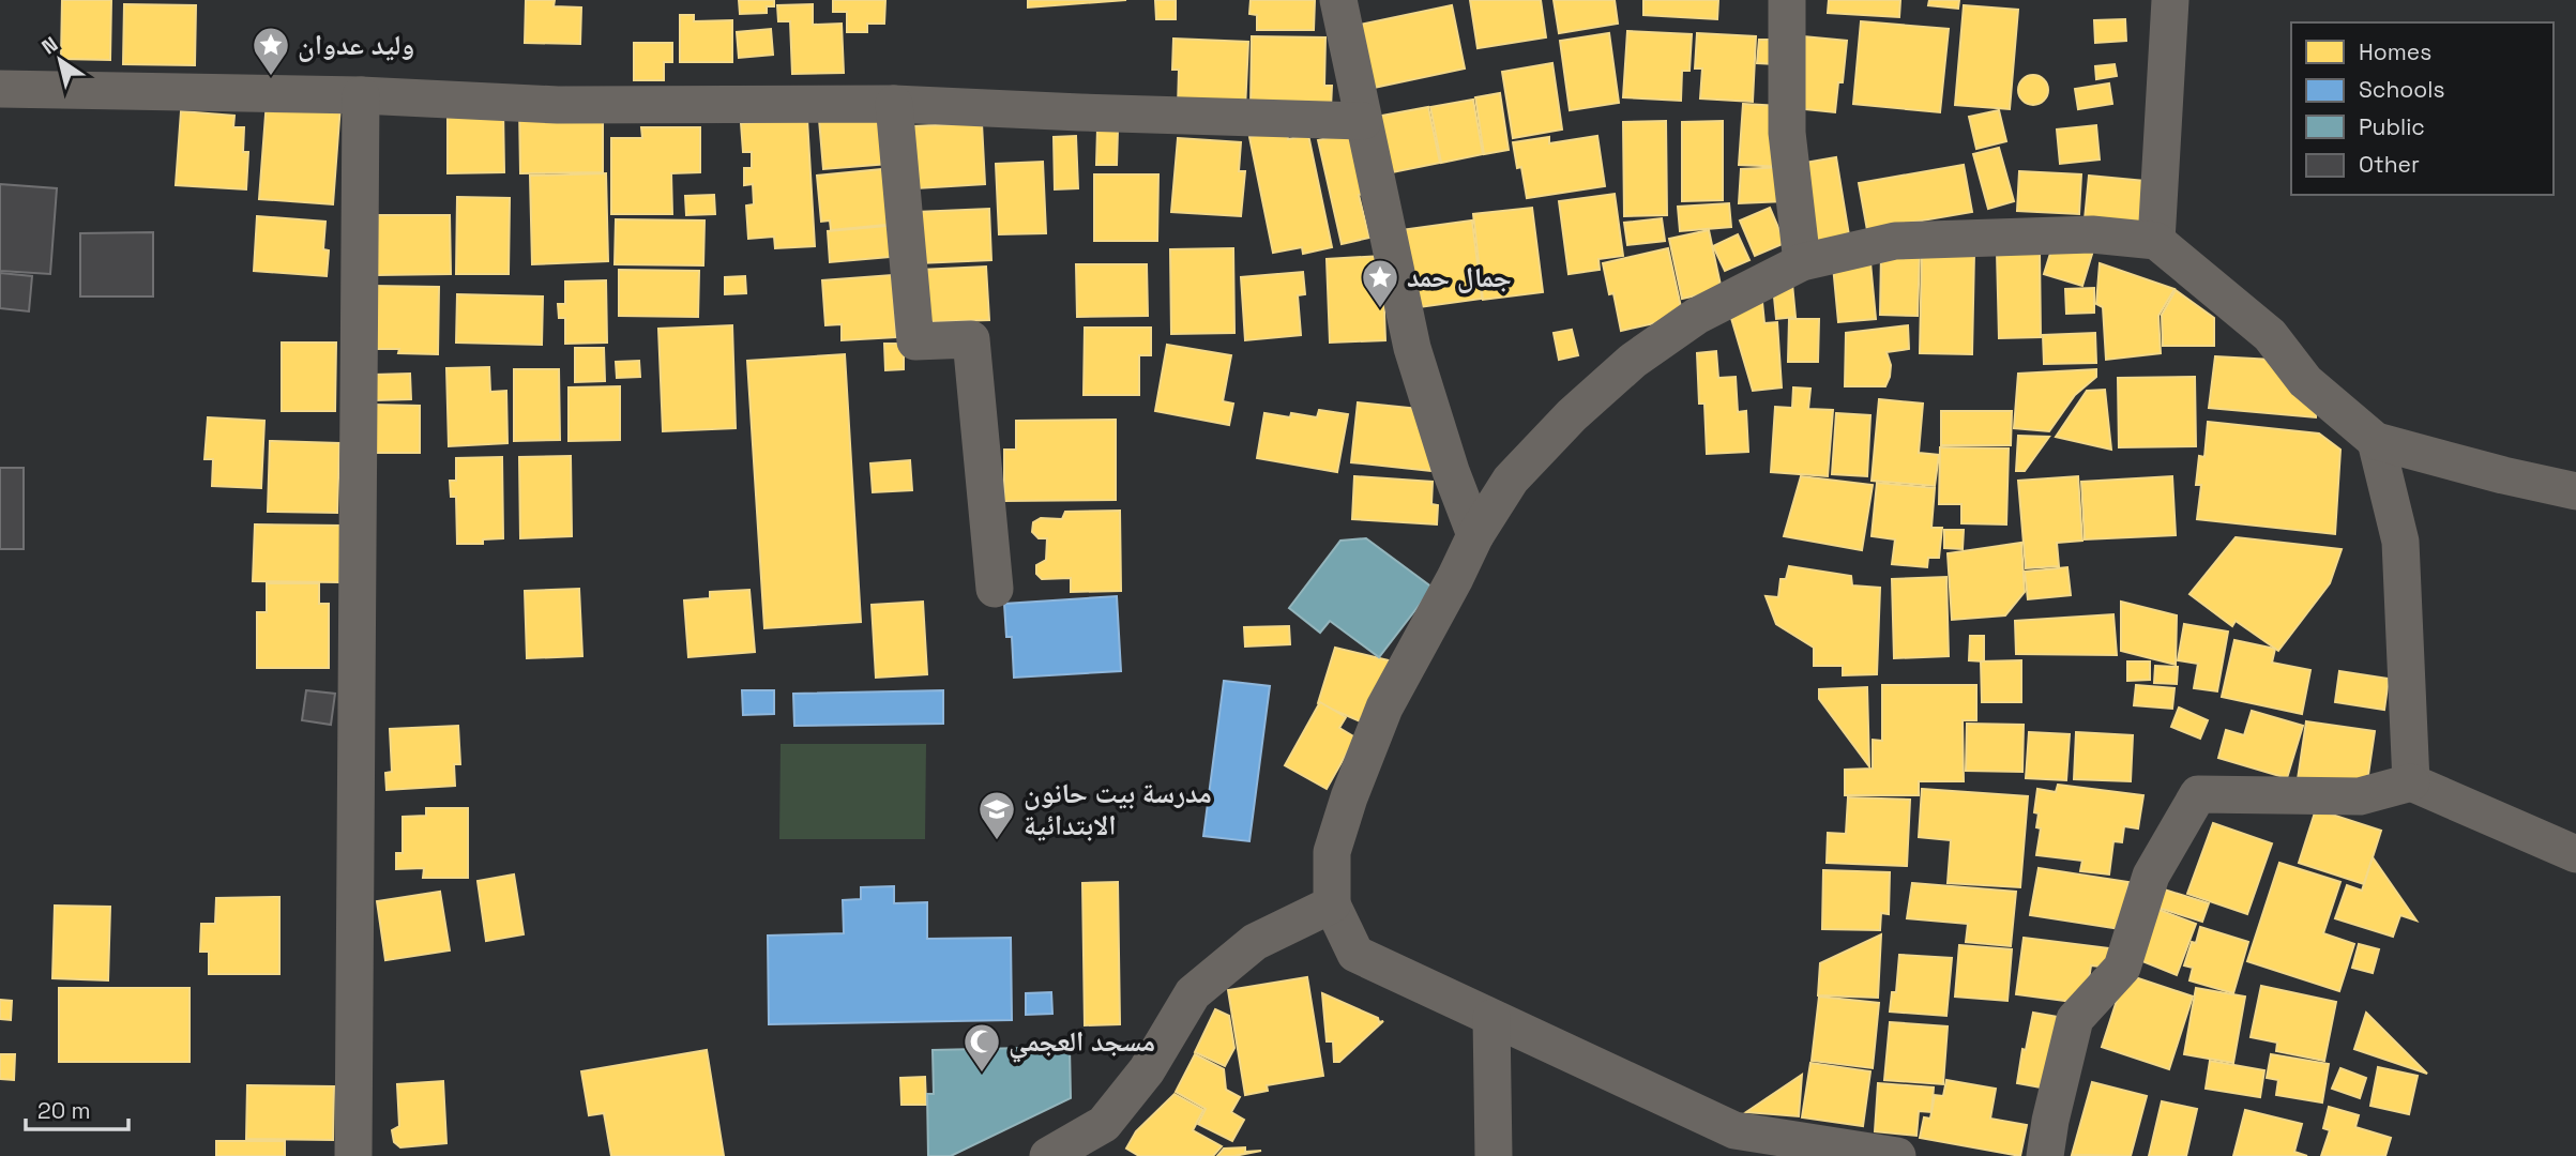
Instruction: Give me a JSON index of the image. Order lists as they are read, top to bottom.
{
  "places": {
    "place": ["وليد عدوان", "جمال حمد"],
    "school or university": ["مدرسة بيت حانون الابتدائية"],
    "mosque": ["مسجد العجمي"]
  },
  "legend": [
    "Homes",
    "Schools",
    "Public",
    "Other"
  ],
  "scale_bar": "20 m",
  "north": "top left"
}
